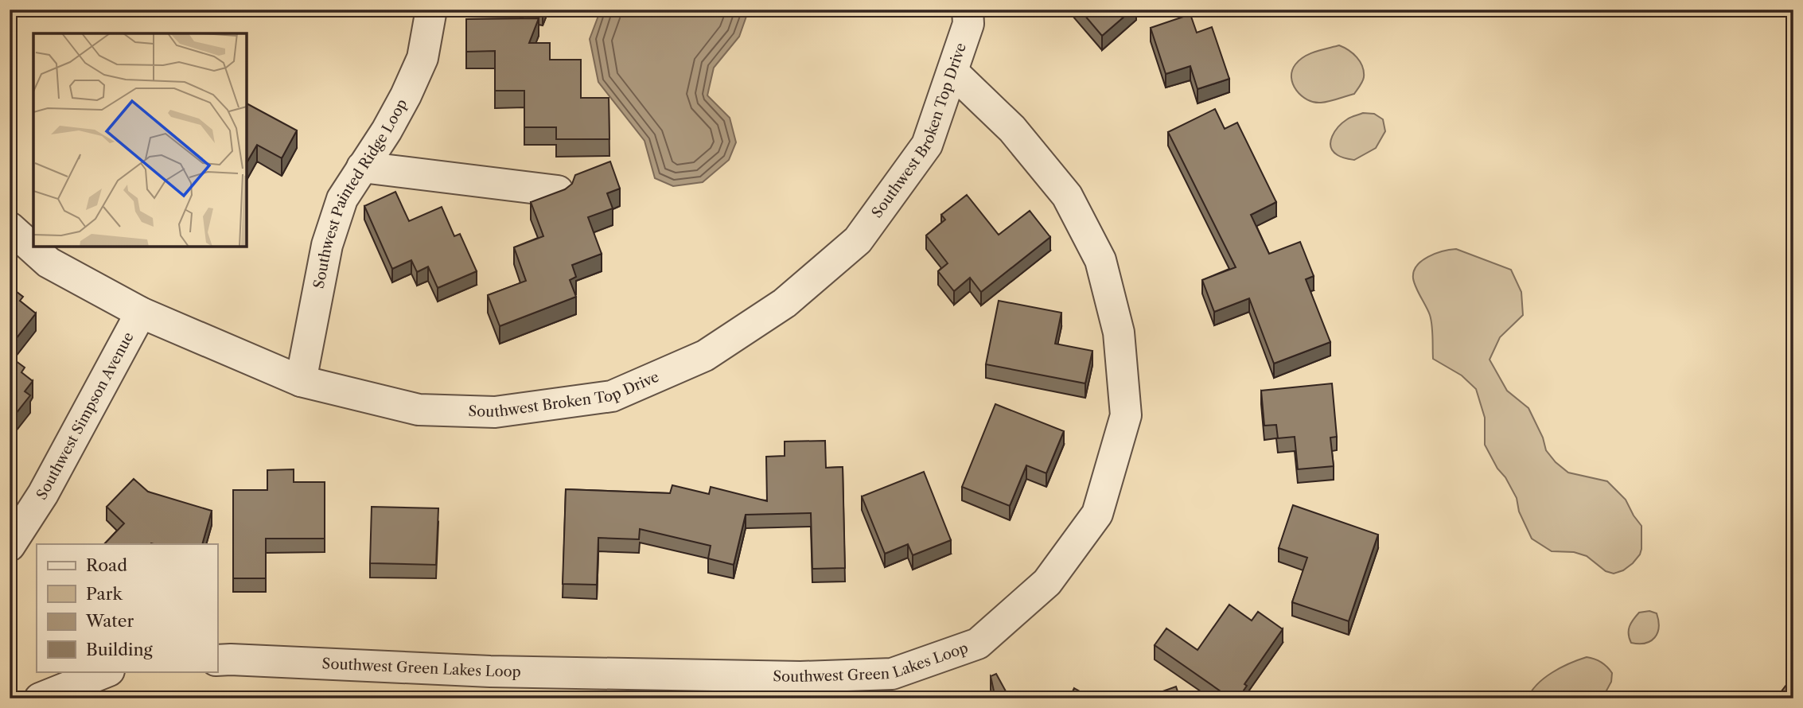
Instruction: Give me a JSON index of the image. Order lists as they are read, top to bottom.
{
  "streets": {
    "street": [
      "Southwest Broken Top Drive",
      "Southwest Painted Ridge Loop",
      "Southwest Simpson Avenue",
      "Southwest Green Lakes Loop"
    ]
  },
  "crossings": [
    ["Southwest Broken Top Drive", "Southwest Painted Ridge Loop"],
    ["Southwest Broken Top Drive", "Southwest Simpson Avenue"],
    ["Southwest Broken Top Drive", "Southwest Green Lakes Loop"]
  ],
  "legend": [
    "Road",
    "Park",
    "Water",
    "Building"
  ]
}
